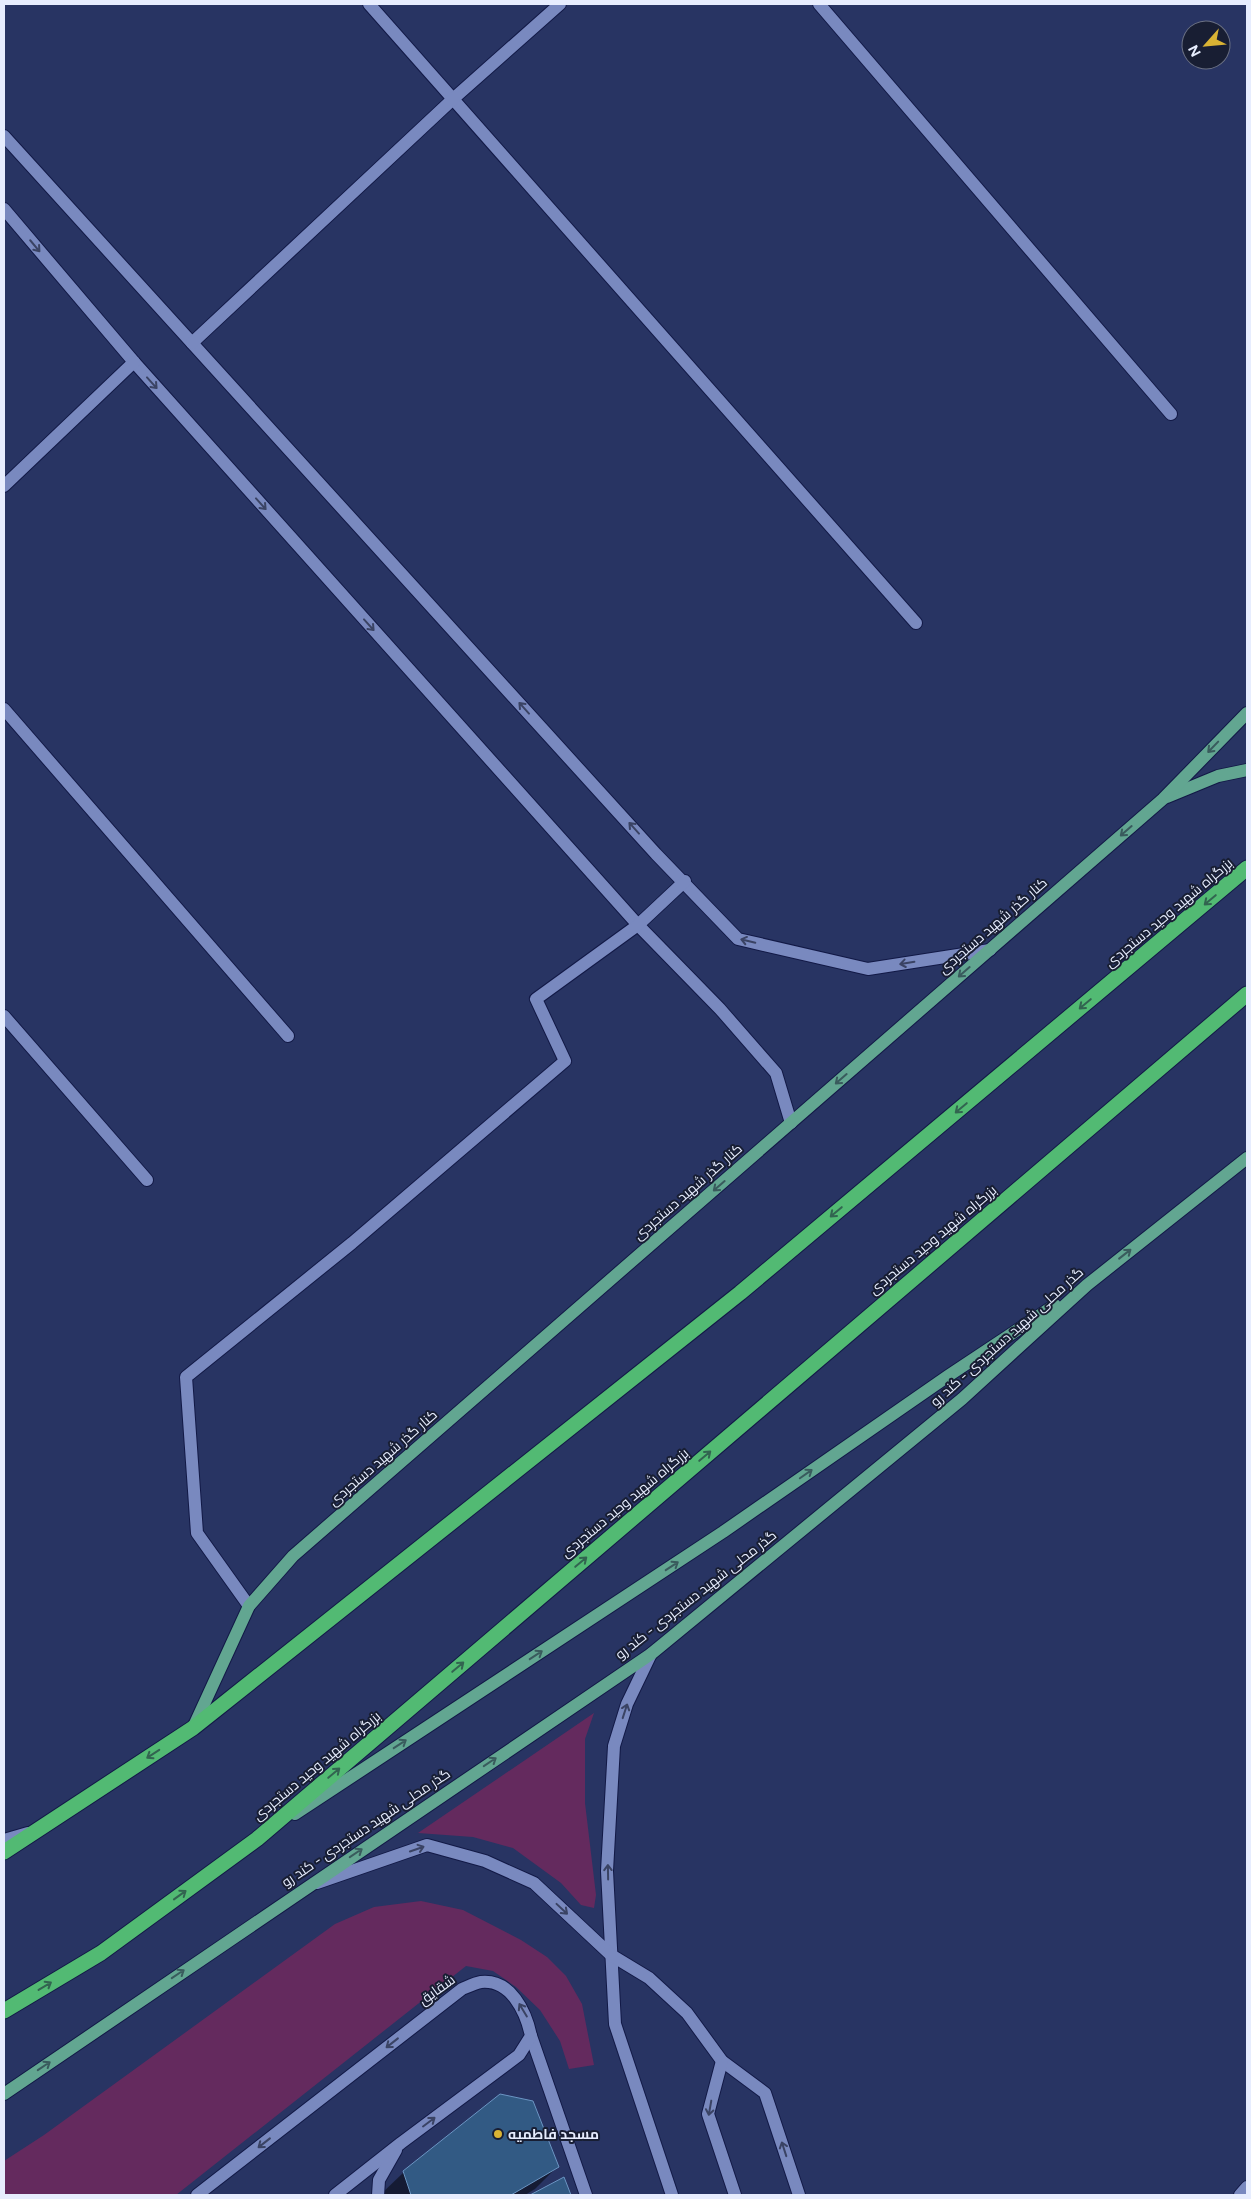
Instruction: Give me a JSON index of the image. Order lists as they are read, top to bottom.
{
  "streets": {
    "highway": ["بزرگراه شهید وحید دستجردی"],
    "main road": ["کنار گذر شهید دستجردی", "گذر محلی شهید دستجردی - کند رو"],
    "street": ["شقایق"]
  },
  "crossings": [
    ["بزرگراه شهید وحید دستجردی", "کنار گذر شهید دستجردی"]
  ],
  "one_way": ["کنار گذر شهید دستجردی"],
  "places": ["مسجد فاطمیه"],
  "north": "bottom left"
}
